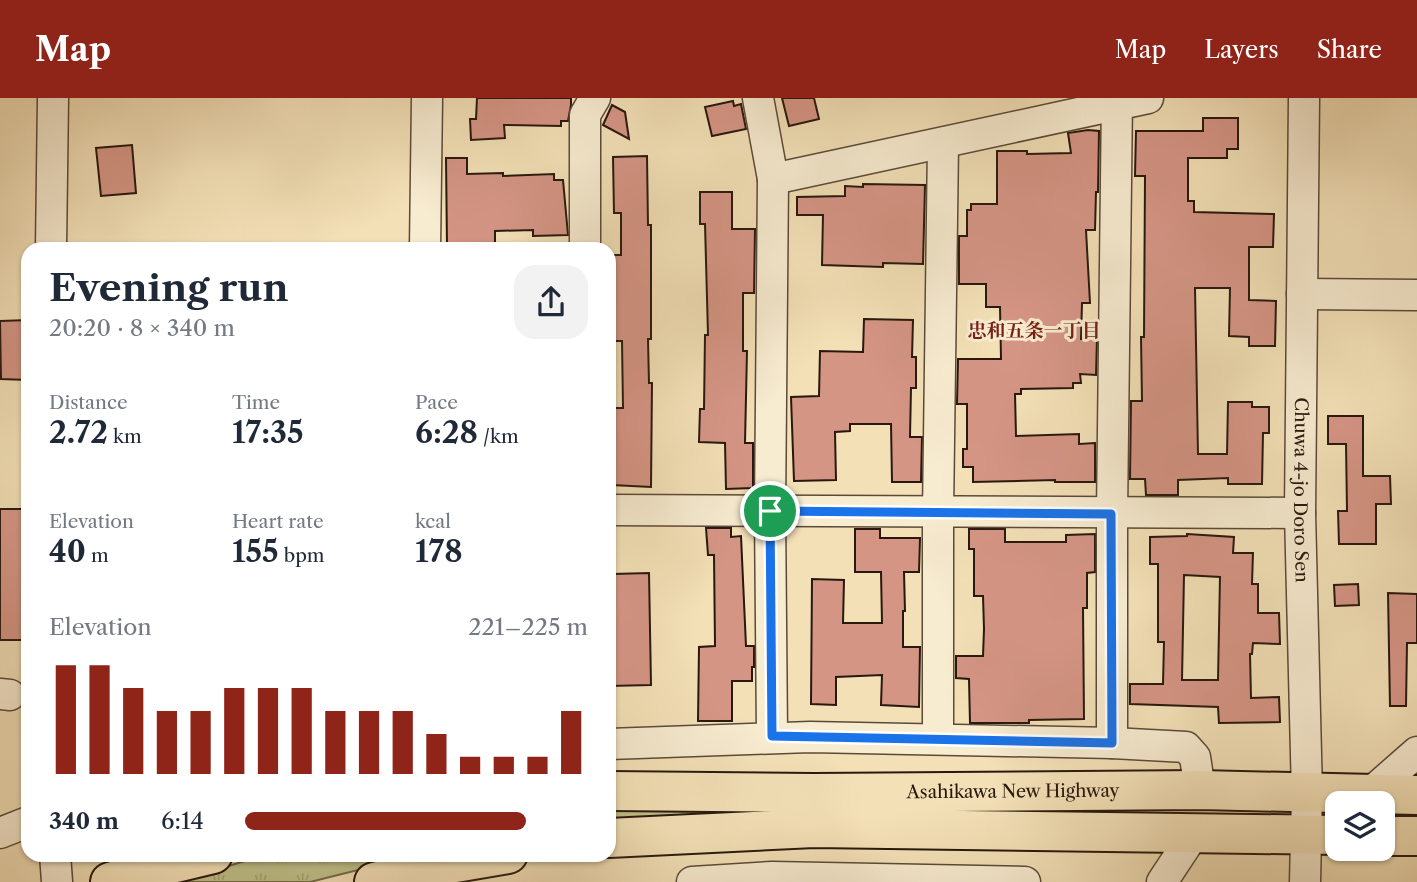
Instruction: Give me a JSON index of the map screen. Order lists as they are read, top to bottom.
{
  "streets": {
    "highway": ["Asahikawa New Highway"],
    "street": ["Chuwa 4-jo Doro Sen"]
  },
  "crossings": [
    ["Chuwa 4-jo Doro Sen", "Asahikawa New Highway"]
  ],
  "districts": ["忠和五条一丁目"],
  "page": {
    "header": "Map",
    "nav": ["Map", "Layers", "Share"],
    "heading": ["Evening run", "20:20 · 8 × 340 m"],
    "stats": [
      ["Distance", "2.72 km"],
      ["Time", "17:35"],
      ["Pace", "6:28 /km"],
      ["Elevation", "40 m"],
      ["Heart rate", "155 bpm"],
      ["kcal", "178"]
    ],
    "chart": ["Elevation", "221–225 m"],
    "list": [
      {
        "name": "340 m",
        "note": "6:14"
      }
    ]
  }
}
